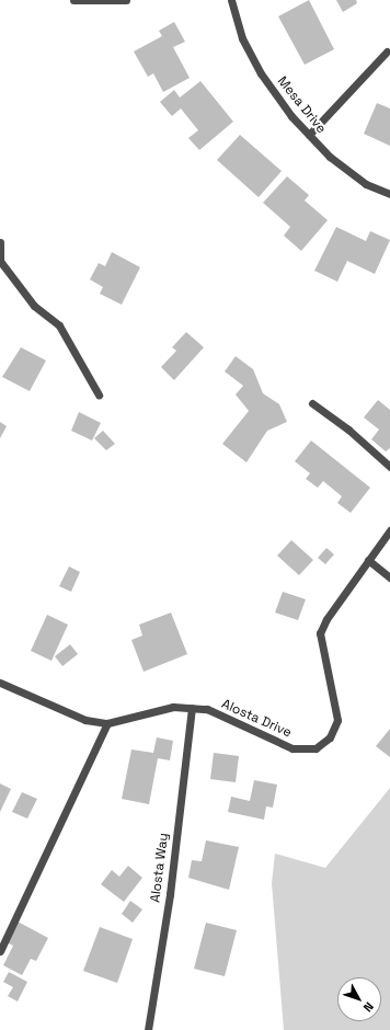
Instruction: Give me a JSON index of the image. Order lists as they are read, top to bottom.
{
  "streets": {
    "street": ["Mesa Drive", "Alosta Drive", "Alosta Way"]
  },
  "crossings": [
    ["Alosta Drive", "Alosta Way"]
  ],
  "north": "bottom right"
}
